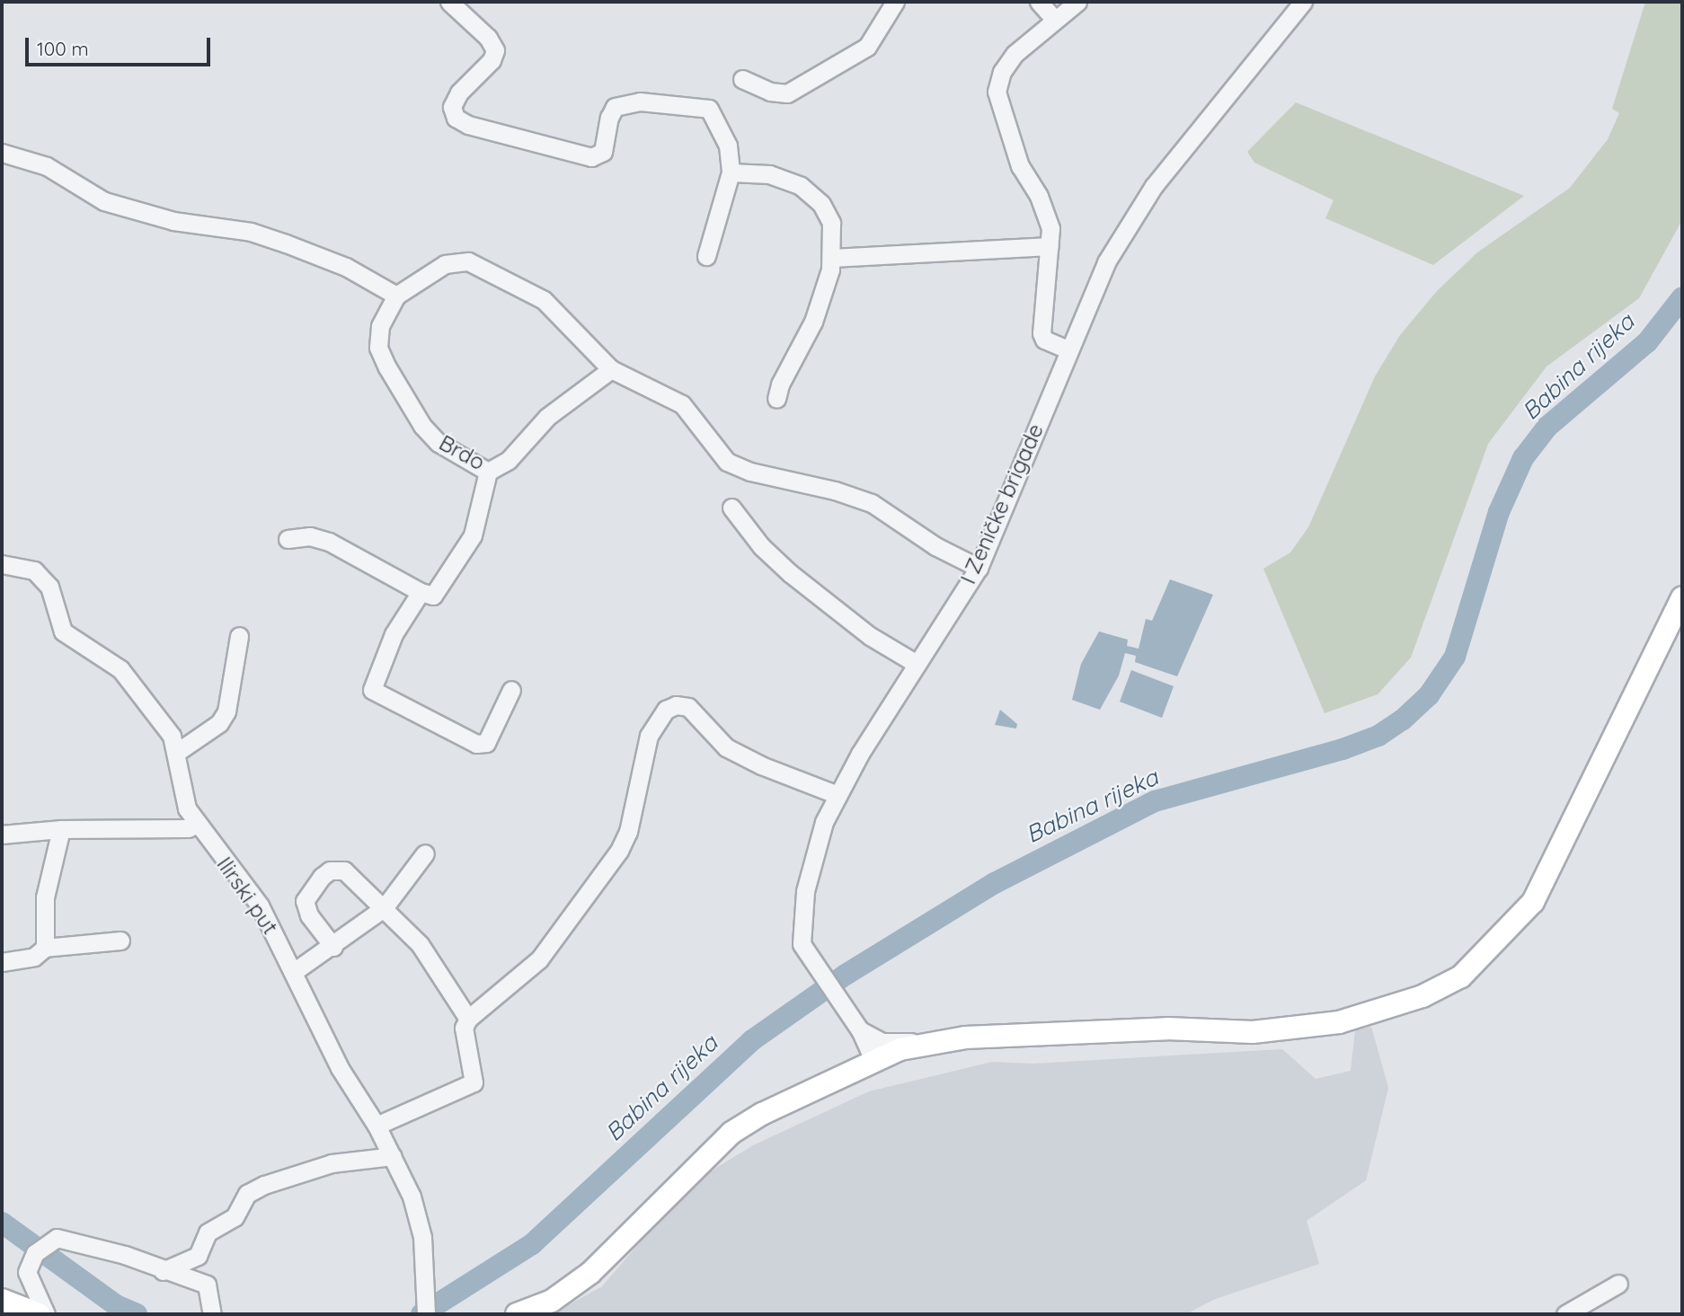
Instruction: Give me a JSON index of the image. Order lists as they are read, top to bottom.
{
  "streets": {
    "street": ["Brdo", "I Zeničke brigade", "Ilirski put"]
  },
  "water": ["Babina rijeka"],
  "scale_bar": "100 m"
}
